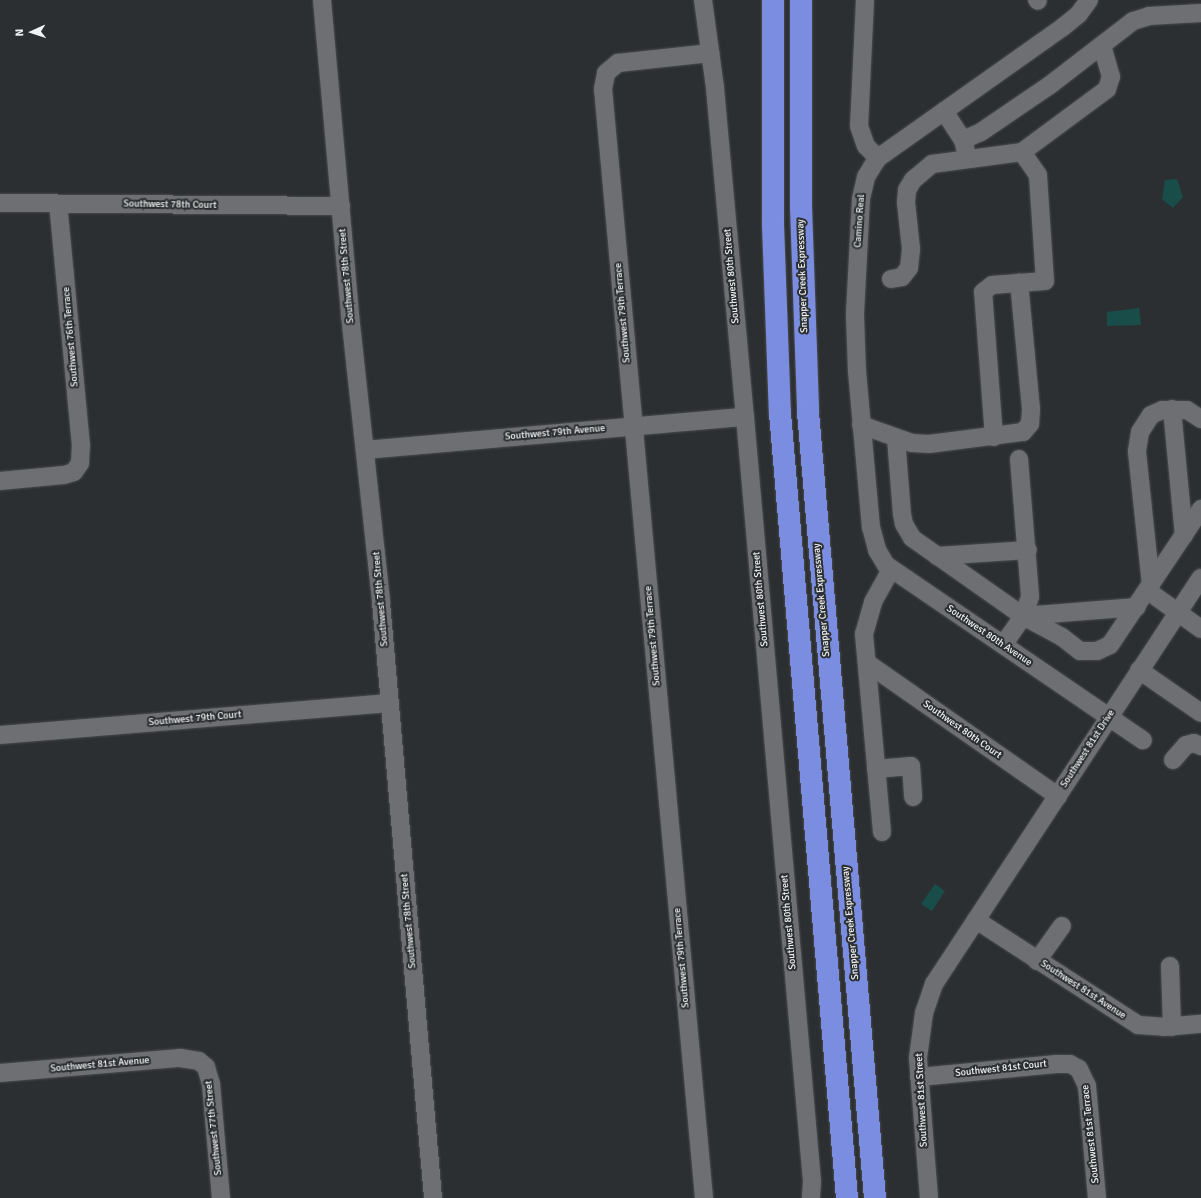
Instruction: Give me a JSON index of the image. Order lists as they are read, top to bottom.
{
  "streets": {
    "highway": ["Snapper Creek Expressway"],
    "street": [
      "Southwest 78th Court",
      "Camino Real",
      "Southwest 78th Street",
      "Southwest 80th Street",
      "Southwest 79th Terrace",
      "Southwest 76th Terrace",
      "Southwest 79th Avenue",
      "Southwest 80th Avenue",
      "Southwest 79th Court",
      "Southwest 80th Court",
      "Southwest 81st Drive",
      "Southwest 81st Avenue",
      "Southwest 81st Court",
      "Southwest 81st Street",
      "Southwest 77th Street",
      "Southwest 81st Terrace"
    ]
  },
  "crossings": [
    ["Southwest 78th Court", "Southwest 78th Street"],
    ["Southwest 78th Court", "Southwest 76th Terrace"],
    ["Camino Real", "Southwest 80th Avenue"],
    ["Southwest 78th Street", "Southwest 79th Avenue"],
    ["Southwest 78th Street", "Southwest 79th Court"],
    ["Southwest 80th Street", "Southwest 79th Terrace"],
    ["Southwest 80th Street", "Southwest 79th Avenue"],
    ["Southwest 79th Terrace", "Southwest 79th Avenue"],
    ["Southwest 80th Avenue", "Southwest 81st Drive"],
    ["Southwest 80th Court", "Southwest 81st Drive"],
    ["Southwest 81st Drive", "Southwest 81st Avenue"],
    ["Southwest 81st Drive", "Southwest 81st Street"],
    ["Southwest 81st Avenue", "Southwest 81st Street"],
    ["Southwest 81st Avenue", "Southwest 77th Street"],
    ["Southwest 81st Court", "Southwest 81st Street"],
    ["Southwest 81st Court", "Southwest 81st Terrace"]
  ],
  "north": "left"
}
